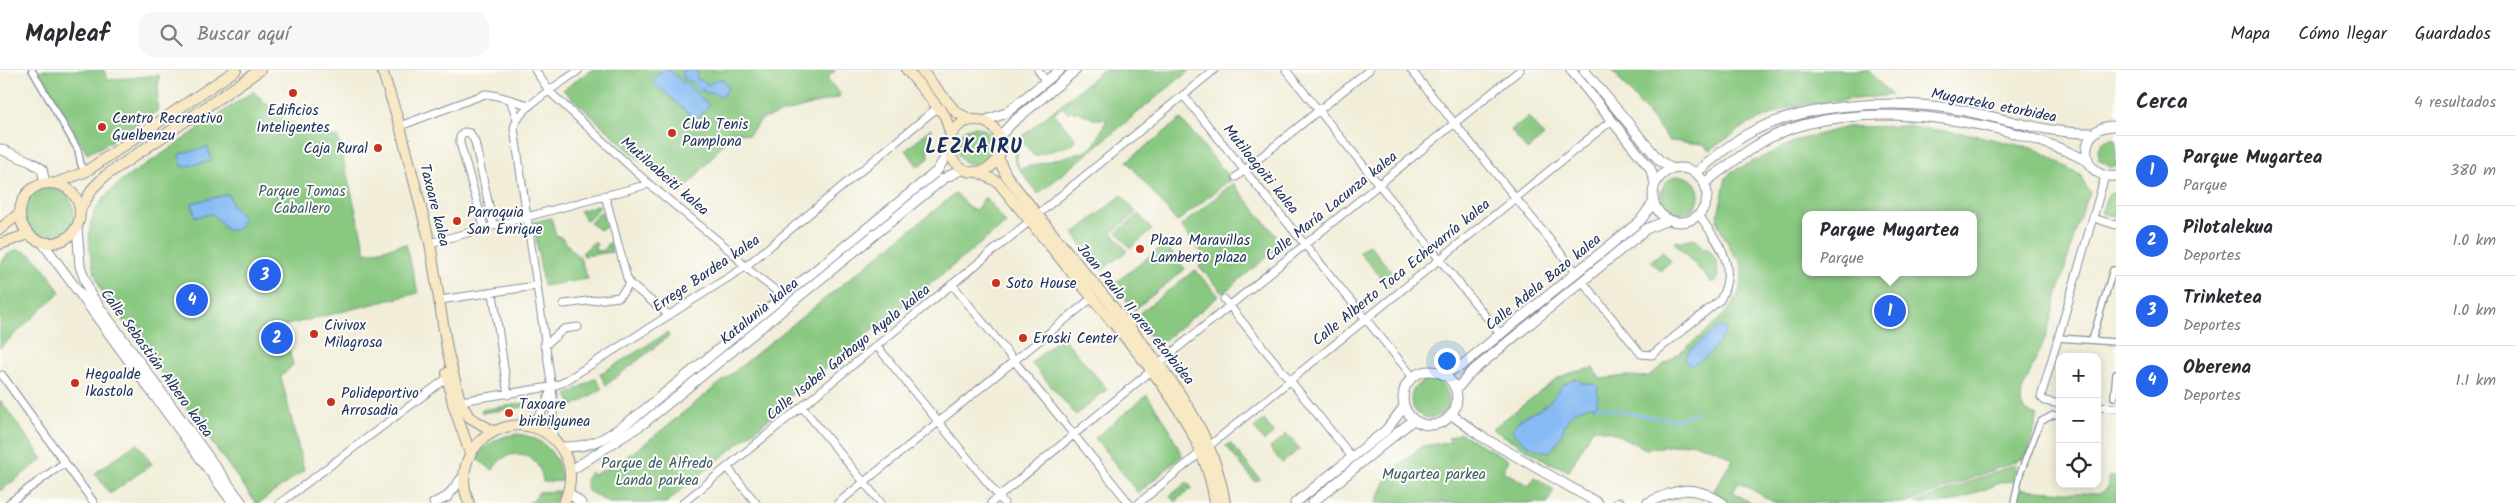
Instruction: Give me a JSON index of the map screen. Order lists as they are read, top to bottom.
{
  "streets": {
    "main road": ["Taxoare kalea", "Joan Paulo II.aren etorbidea"],
    "street": [
      "Mugarteko etorbidea",
      "Mutiloagoiti kalea",
      "Mutiloabeiti kalea",
      "Calle María Lacunza kalea",
      "Calle Alberto Toca Echevarría kalea",
      "Errege Bardea kalea",
      "Calle Adela Bazo kalea",
      "Katalunia kalea",
      "Calle Isabel Garbayo Ayala kalea",
      "Calle Sebastián Albero kalea"
    ]
  },
  "crossings": [
    ["Mugarteko etorbidea", "Calle Adela Bazo kalea"],
    ["Mutiloagoiti kalea", "Calle María Lacunza kalea"],
    ["Mutiloagoiti kalea", "Calle Alberto Toca Echevarría kalea"],
    ["Mutiloagoiti kalea", "Calle Adela Bazo kalea"],
    ["Mutiloagoiti kalea", "Calle Isabel Garbayo Ayala kalea"],
    ["Mutiloabeiti kalea", "Errege Bardea kalea"],
    ["Mutiloabeiti kalea", "Katalunia kalea"],
    ["Taxoare kalea", "Errege Bardea kalea"],
    ["Calle María Lacunza kalea", "Joan Paulo II.aren etorbidea"],
    ["Calle Alberto Toca Echevarría kalea", "Joan Paulo II.aren etorbidea"],
    ["Katalunia kalea", "Joan Paulo II.aren etorbidea"],
    ["Joan Paulo II.aren etorbidea", "Calle Isabel Garbayo Ayala kalea"]
  ],
  "districts": ["LEZKAIRU"],
  "parks": ["Parque Tomas Caballero", "Parque de Alfredo Landa parkea", "Mugartea parkea"],
  "places": [
    "Edificios Inteligentes",
    "Centro Recreativo Guelbenzu",
    "Club Tenis Pamplona",
    "Caja Rural",
    "Parroquia San Enrique",
    "Plaza Maravillas Lamberto plaza",
    "Soto House",
    "Civivox Milagrosa",
    "Eroski Center",
    "Hegoalde Ikastola",
    "Polideportivo Arrosadia",
    "Taxoare biribilgunea"
  ],
  "page": {
    "header": "Mapleaf",
    "search": "Buscar aquí",
    "nav": ["Mapa", "Cómo llegar", "Guardados"],
    "heading": ["Cerca", "4 resultados"],
    "list": [
      {
        "mark": "1",
        "name": "Parque Mugartea",
        "note": "Parque",
        "value": "380 m"
      },
      {
        "mark": "2",
        "name": "Pilotalekua",
        "note": "Deportes",
        "value": "1.0 km"
      },
      {
        "mark": "3",
        "name": "Trinketea",
        "note": "Deportes",
        "value": "1.0 km"
      },
      {
        "mark": "4",
        "name": "Oberena",
        "note": "Deportes",
        "value": "1.1 km"
      }
    ],
    "popup": ["Parque Mugartea", "Parque"],
    "pins": [
      "3",
      "4",
      "1",
      "2"
    ],
    "map_buttons": ["+", "−"]
  }
}
